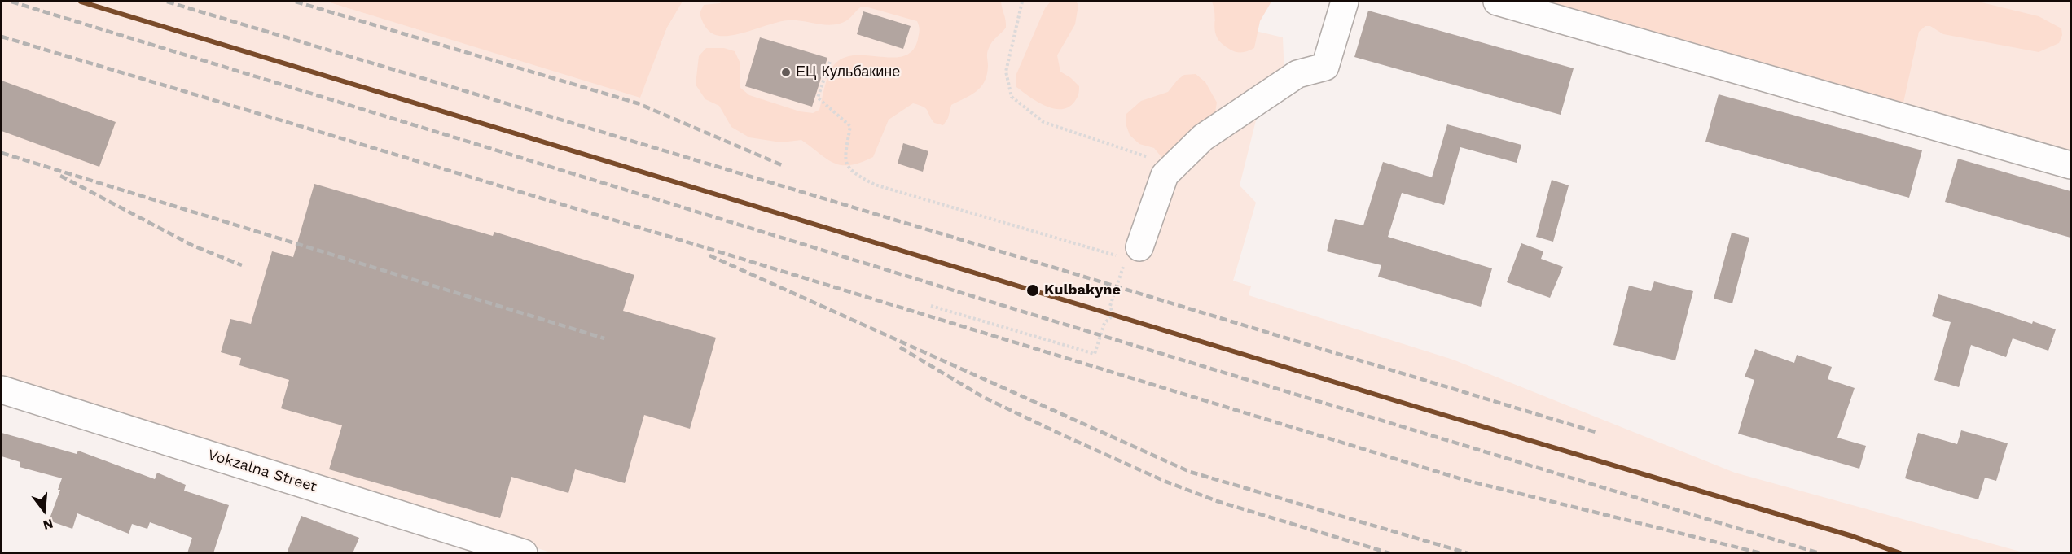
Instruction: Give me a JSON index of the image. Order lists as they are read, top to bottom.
{
  "streets": {
    "street": ["Vokzalna Street"]
  },
  "places": ["ЕЦ Кульбакине", "Kulbakyne"],
  "north": "bottom"
}
